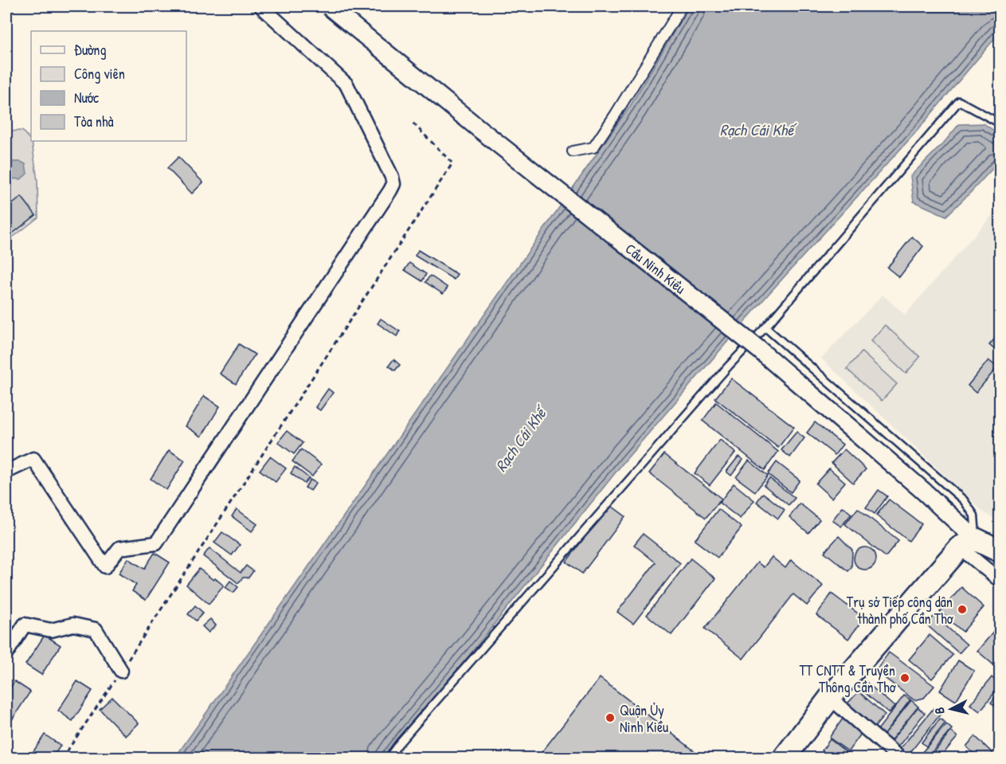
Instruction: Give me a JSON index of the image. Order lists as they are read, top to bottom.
{
  "streets": {
    "street": ["Cầu Ninh Kiều"]
  },
  "water": ["Rạch Cái Khế"],
  "places": ["Trụ sở Tiếp công dân thành phố Cần Thơ", "TT CNTT & Truyền Thông Cần Thơ", "Quận Ủy Ninh Kiều"],
  "legend": [
    "Đường",
    "Công viên",
    "Nước",
    "Tòa nhà"
  ],
  "north": "left"
}
